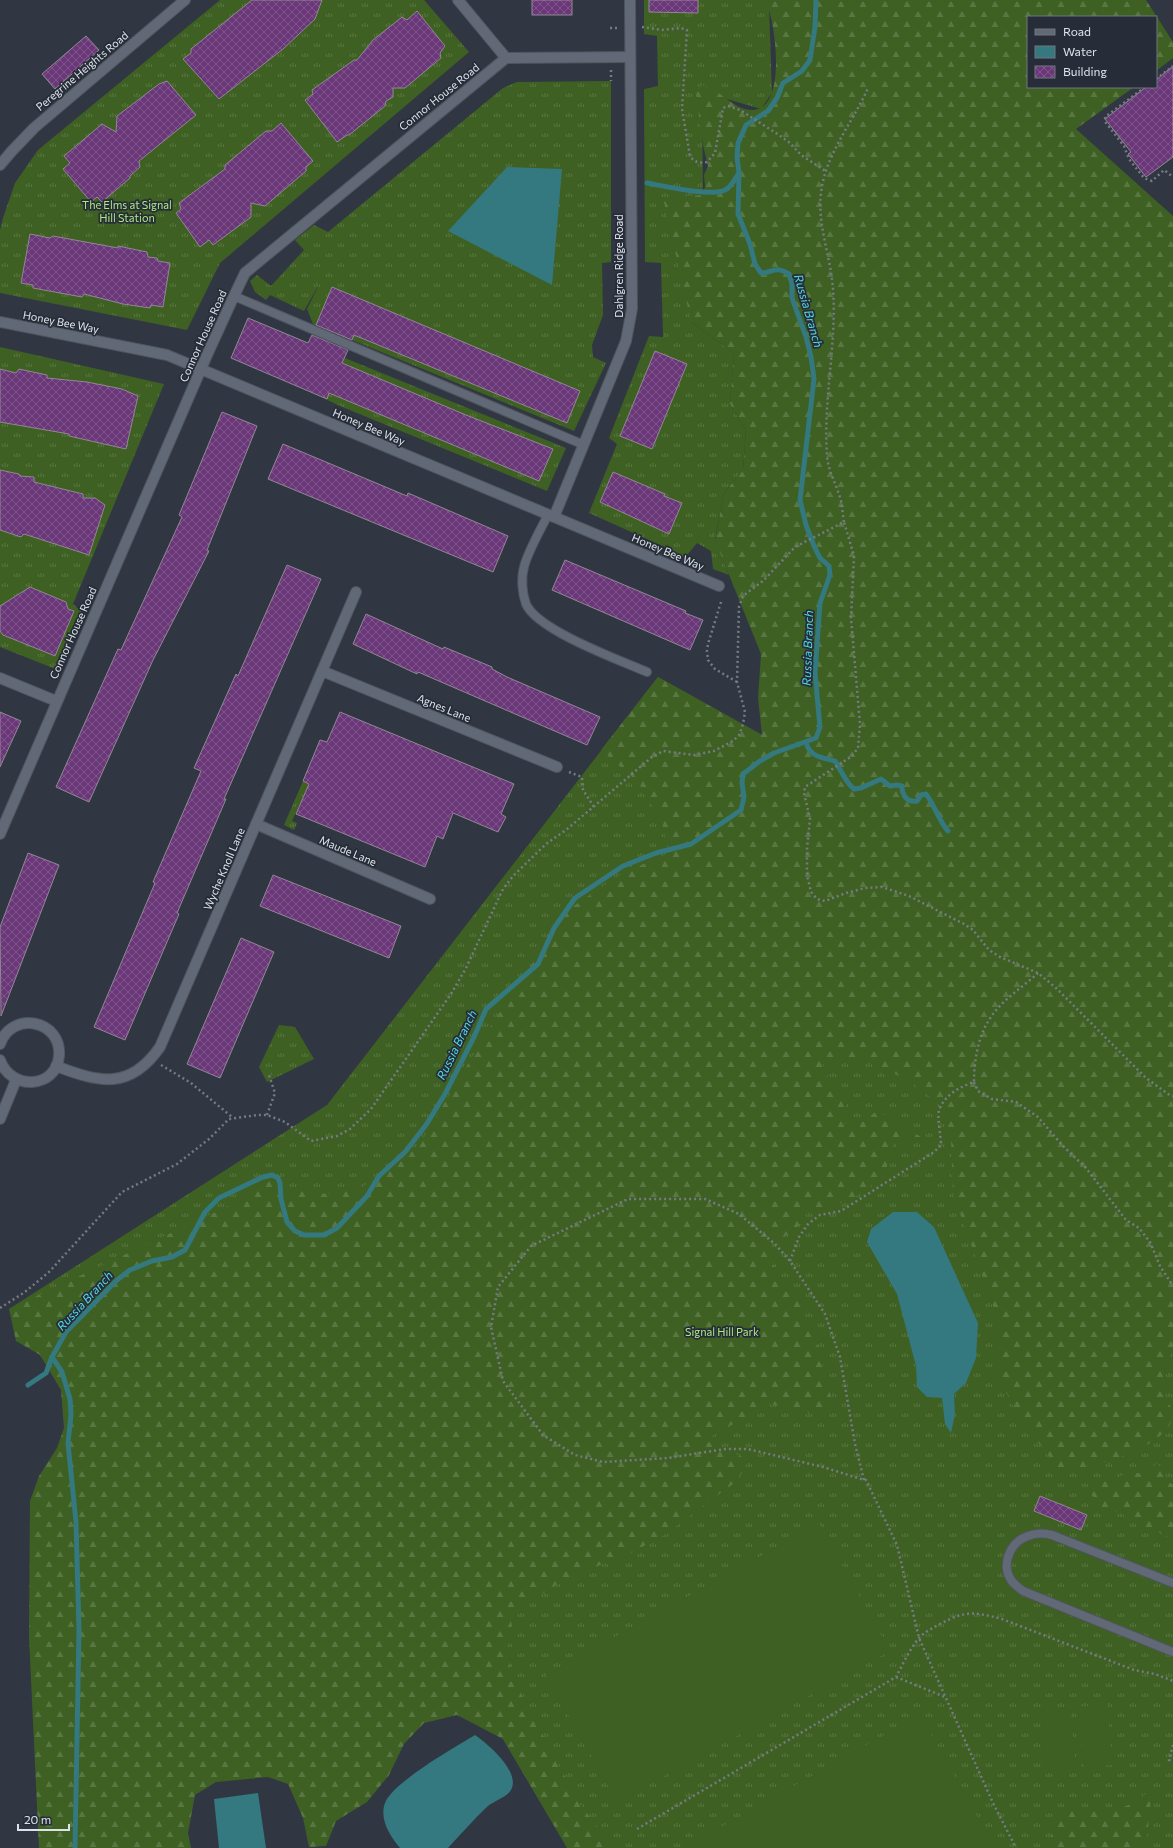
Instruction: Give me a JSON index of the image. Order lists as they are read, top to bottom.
{
  "streets": {
    "street": [
      "Peregrine Heights Road",
      "Connor House Road",
      "Dahlgren Ridge Road",
      "Honey Bee Way",
      "Agnes Lane",
      "Maude Lane",
      "Wyche Knoll Lane"
    ]
  },
  "crossings": [
    ["Connor House Road", "Honey Bee Way"],
    ["Dahlgren Ridge Road", "Honey Bee Way"],
    ["Agnes Lane", "Wyche Knoll Lane"],
    ["Maude Lane", "Wyche Knoll Lane"]
  ],
  "water": ["Russia Branch"],
  "parks": ["The Elms at Signal Hill Station", "Signal Hill Park"],
  "legend": ["Road", "Water", "Building"],
  "scale_bar": "20 m"
}
